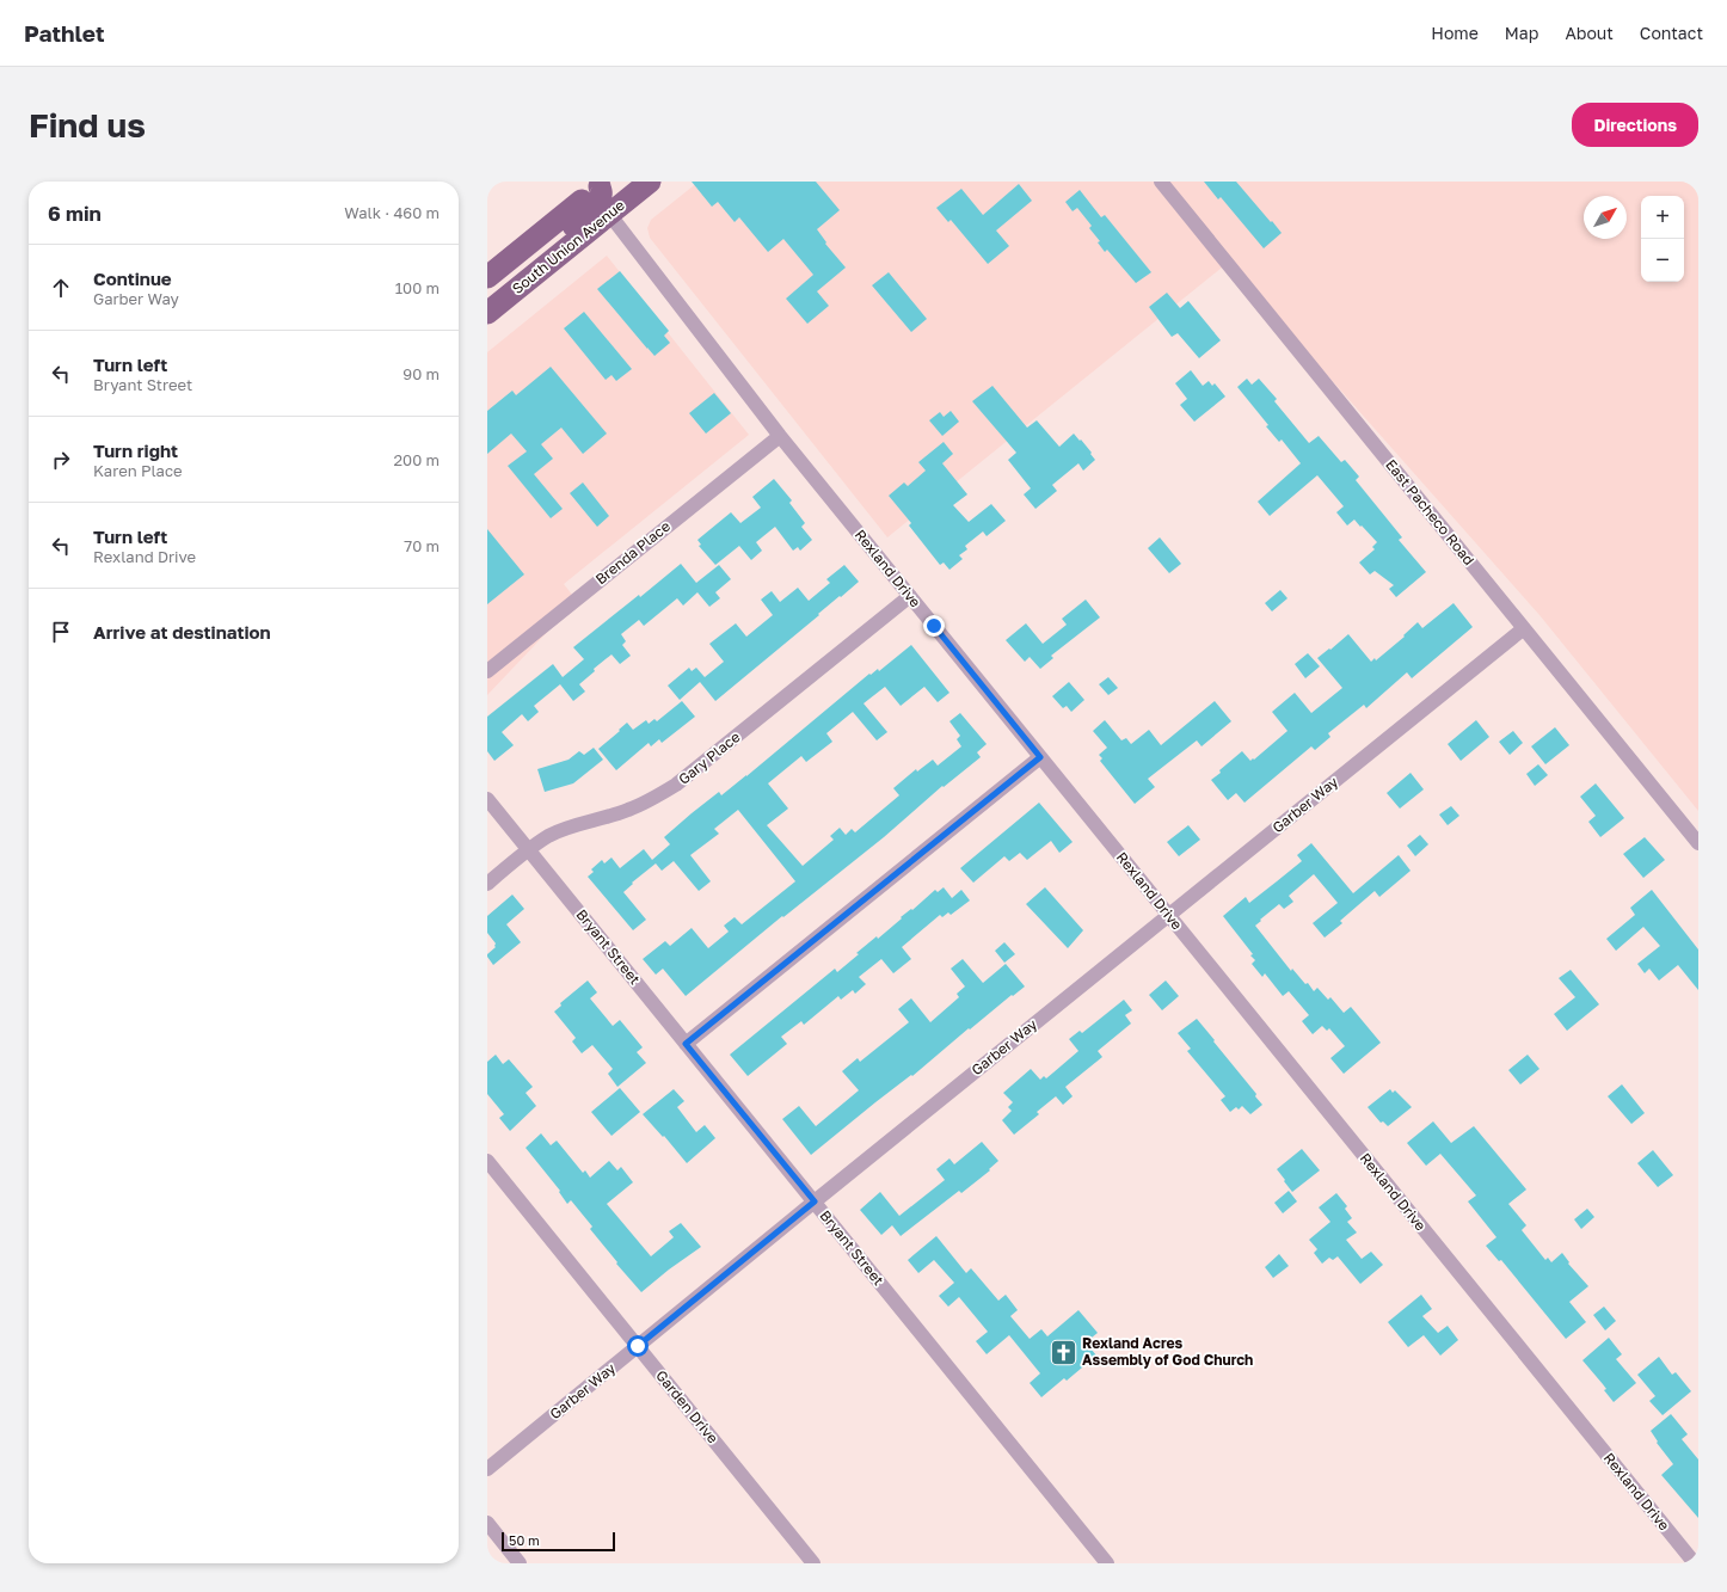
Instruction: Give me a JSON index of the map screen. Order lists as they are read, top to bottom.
{
  "streets": {
    "main road": ["South Union Avenue"],
    "street": [
      "East Pacheco Road",
      "Brenda Place",
      "Rexland Drive",
      "Gary Place",
      "Garber Way",
      "Bryant Street",
      "Garden Drive"
    ]
  },
  "crossings": [
    ["South Union Avenue", "Rexland Drive"],
    ["East Pacheco Road", "Garber Way"],
    ["Brenda Place", "Rexland Drive"],
    ["Rexland Drive", "Gary Place"],
    ["Rexland Drive", "Garber Way"],
    ["Gary Place", "Bryant Street"],
    ["Garber Way", "Bryant Street"],
    ["Garber Way", "Garden Drive"]
  ],
  "places": {
    "church": ["Rexland Acres Assembly of God Church"]
  },
  "scale_bar": "50 m",
  "north": "top right",
  "page": {
    "header": "Pathlet",
    "nav": [
      "Home",
      "Map",
      "About",
      "Contact"
    ],
    "buttons": "Directions",
    "title": "Find us",
    "heading": ["6 min", "Walk · 460 m"],
    "map_buttons": ["+", "−"],
    "list": [
      ["Continue", "Garber Way", "100 m"],
      ["Turn left", "Bryant Street", "90 m"],
      ["Turn right", "Karen Place", "200 m"],
      ["Turn left", "Rexland Drive", "70 m"],
      "Arrive at destination"
    ],
    "scale": "50 m"
  }
}
